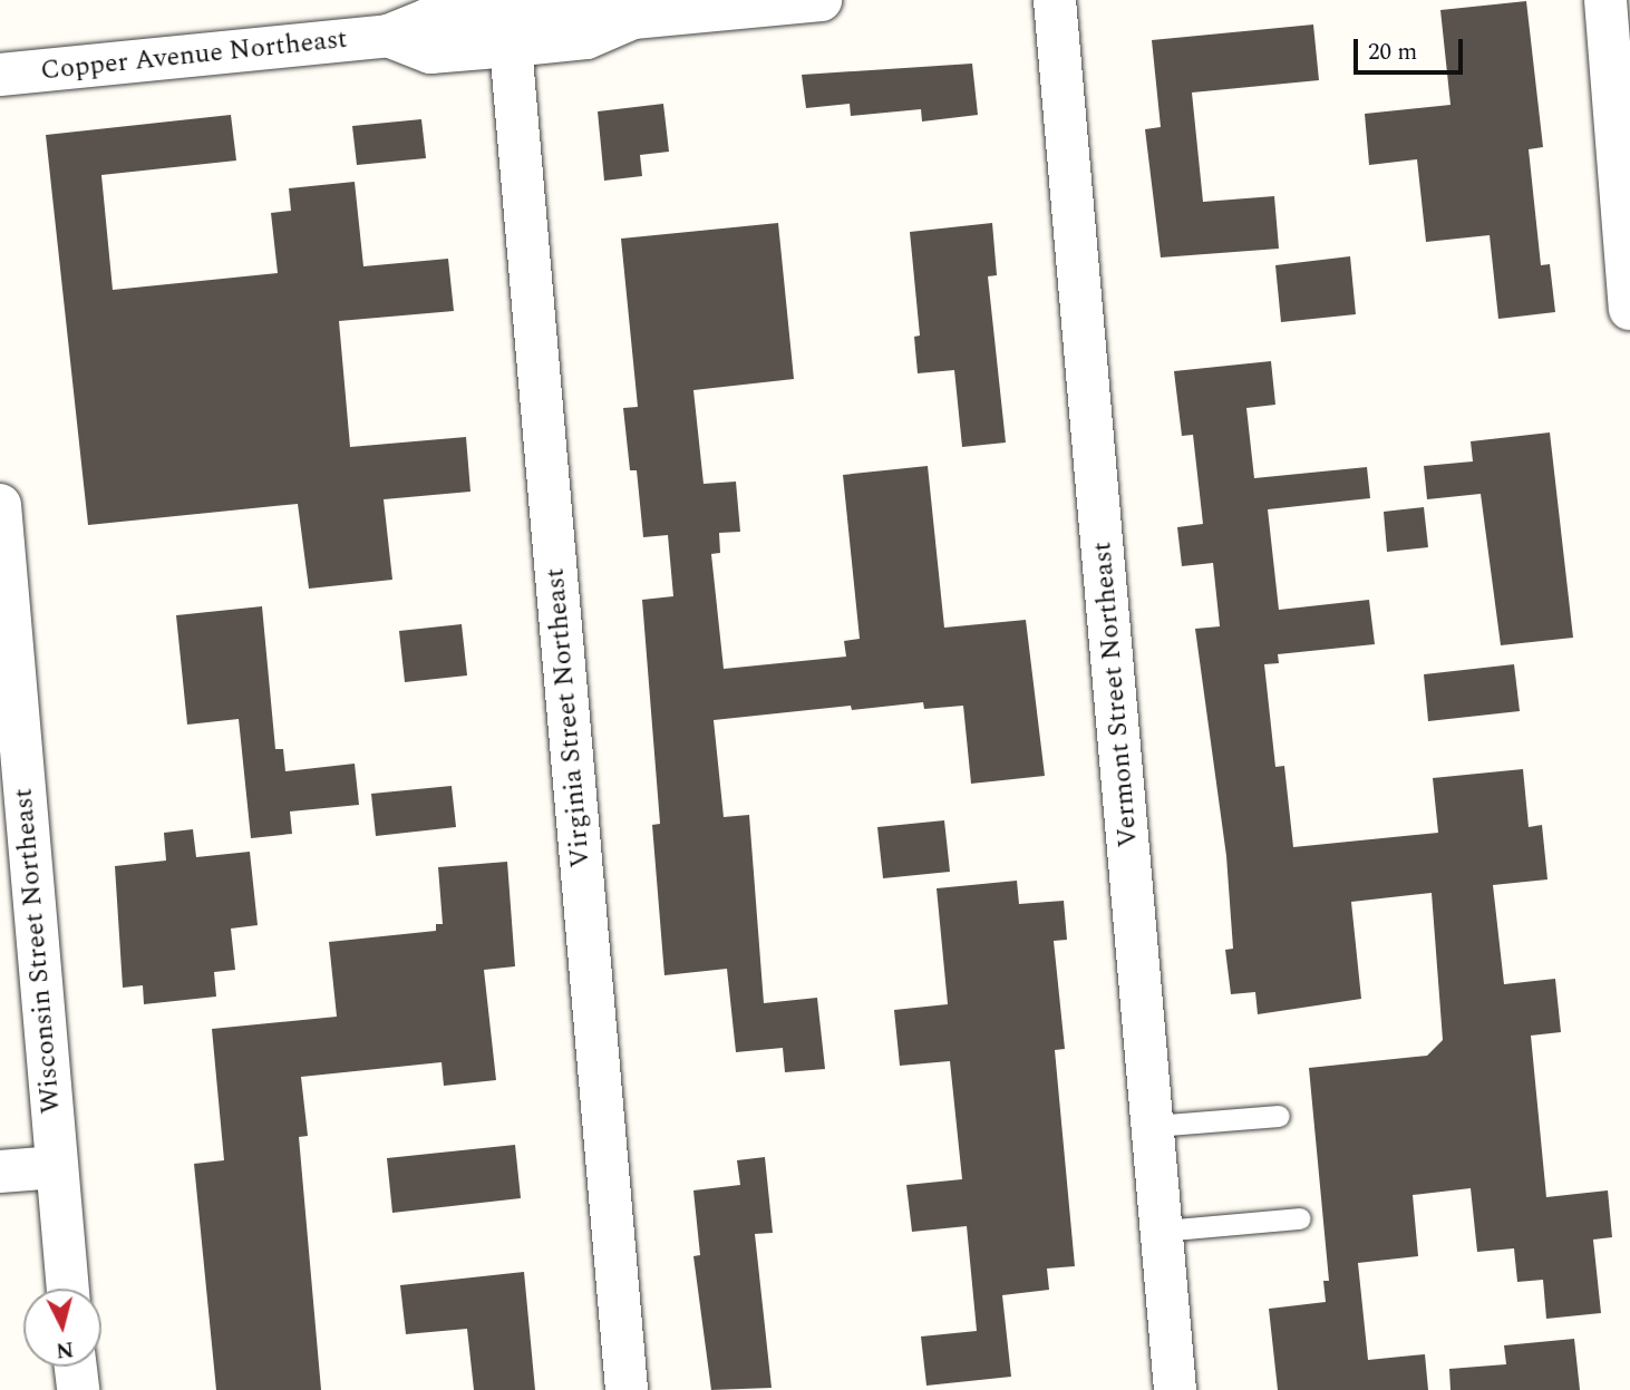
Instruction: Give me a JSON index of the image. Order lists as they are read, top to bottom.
{
  "streets": {
    "street": [
      "Copper Avenue Northeast",
      "Vermont Street Northeast",
      "Virginia Street Northeast",
      "Wisconsin Street Northeast"
    ]
  },
  "crossings": [
    ["Copper Avenue Northeast", "Virginia Street Northeast"]
  ],
  "scale_bar": "20 m",
  "north": "bottom"
}
